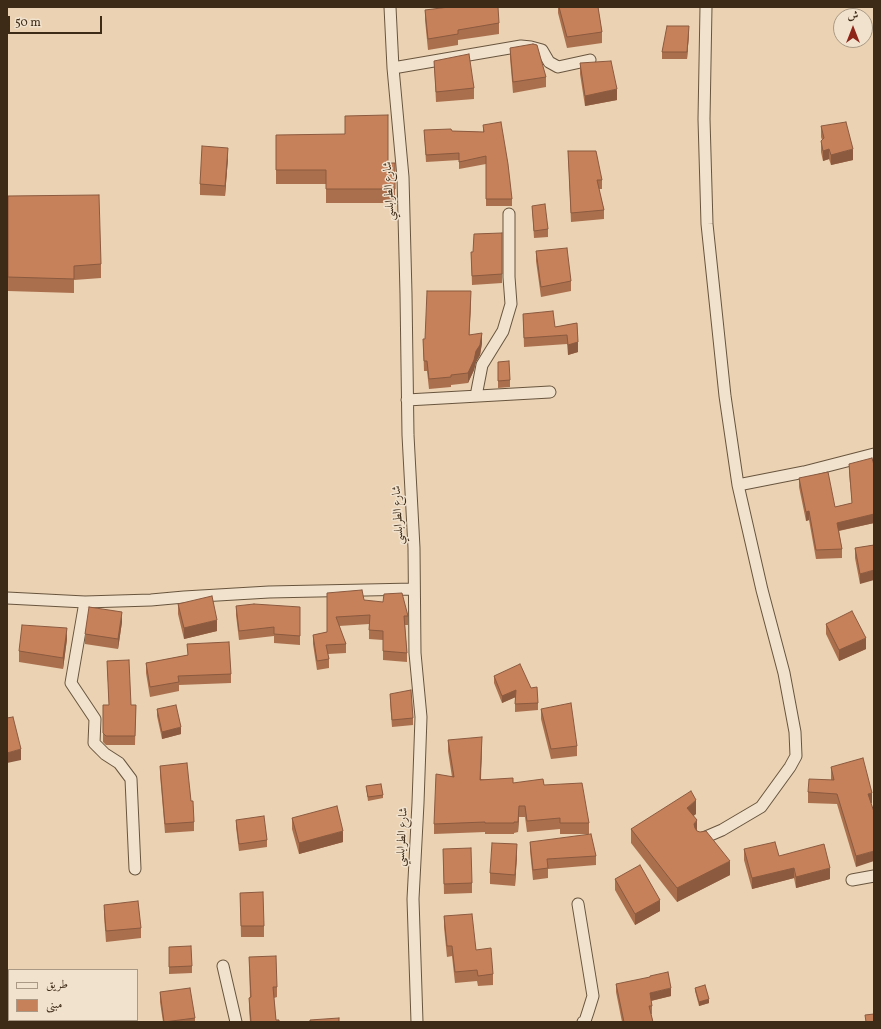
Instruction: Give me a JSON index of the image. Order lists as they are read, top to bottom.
{
  "streets": {
    "street": ["شارع الطرابلسي"]
  },
  "legend": ["طريق", "مبنى"],
  "scale_bar": "50 m",
  "north": "top"
}
